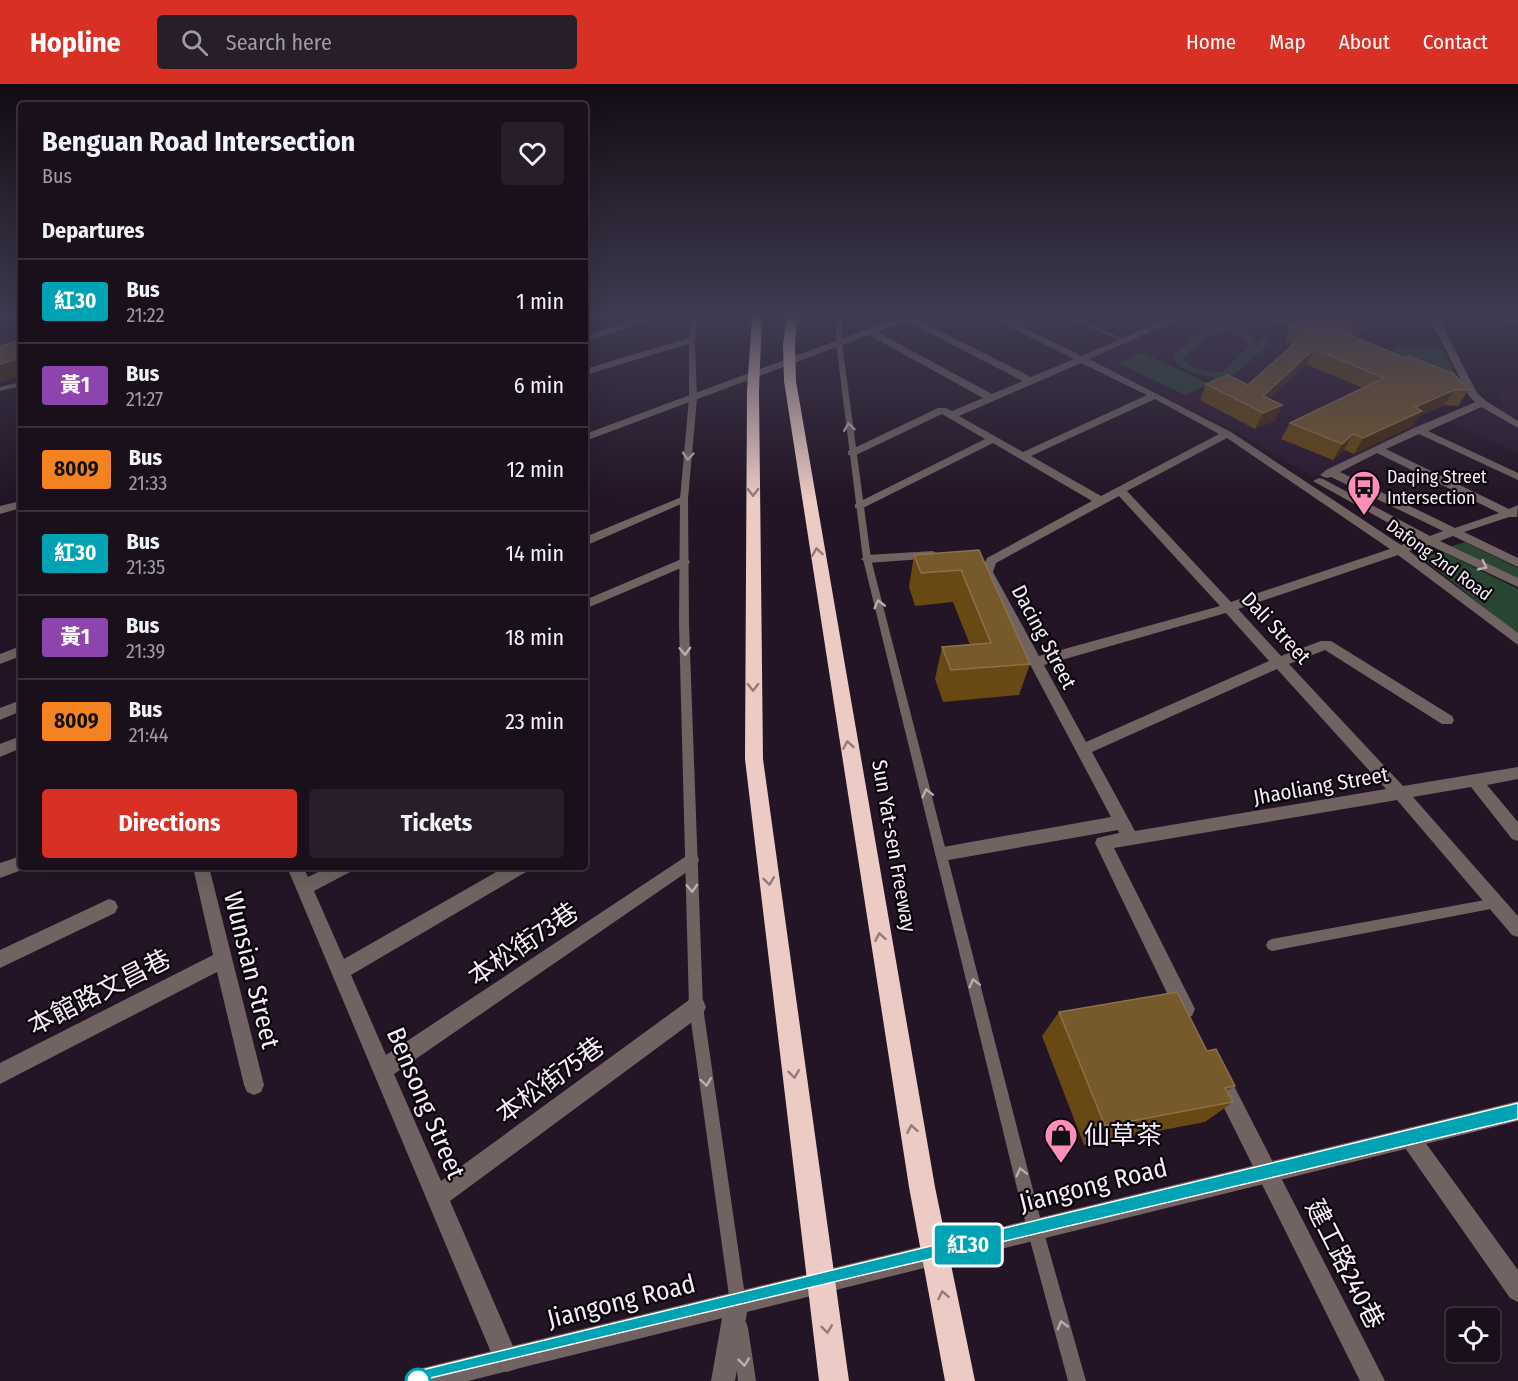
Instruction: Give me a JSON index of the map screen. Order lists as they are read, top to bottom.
{
  "streets": {
    "highway": ["Sun Yat-sen Freeway"],
    "street": [
      "Dafong 2nd Road",
      "Dali Street",
      "Dacing Street",
      "Jhaoliang Street",
      "本松街73巷",
      "Wunsian Street",
      "本館路文昌巷",
      "本松街75巷",
      "Bensong Street",
      "Jiangong Road",
      "建工路240巷"
    ]
  },
  "crossings": [
    ["Dafong 2nd Road", "Dacing Street"],
    ["Dali Street", "Dacing Street"],
    ["Dali Street", "Jhaoliang Street"],
    ["Dacing Street", "Jhaoliang Street"],
    ["本松街73巷", "Bensong Street"],
    ["Wunsian Street", "本館路文昌巷"],
    ["本松街75巷", "Bensong Street"],
    ["Bensong Street", "Jiangong Road"],
    ["Jiangong Road", "建工路240巷"]
  ],
  "places": {
    "bus stop": ["Daqing Street Intersection"],
    "shop": ["仙草茶"]
  },
  "lines": ["bus line 紅30"],
  "page": {
    "header": "Hopline",
    "search": "Search here",
    "nav": [
      "Home",
      "Map",
      "About",
      "Contact"
    ],
    "on_map": "紅30",
    "heading": [
      ["Benguan Road Intersection", "Bus"],
      "Departures"
    ],
    "list": [
      {
        "mark": "紅30",
        "name": "Bus",
        "note": "21:22",
        "value": "1 min"
      },
      {
        "mark": "黃1",
        "name": "Bus",
        "note": "21:27",
        "value": "6 min"
      },
      {
        "mark": "8009",
        "name": "Bus",
        "note": "21:33",
        "value": "12 min"
      },
      {
        "mark": "紅30",
        "name": "Bus",
        "note": "21:35",
        "value": "14 min"
      },
      {
        "mark": "黃1",
        "name": "Bus",
        "note": "21:39",
        "value": "18 min"
      },
      {
        "mark": "8009",
        "name": "Bus",
        "note": "21:44",
        "value": "23 min"
      }
    ],
    "buttons": ["Directions", "Tickets"]
  }
}
